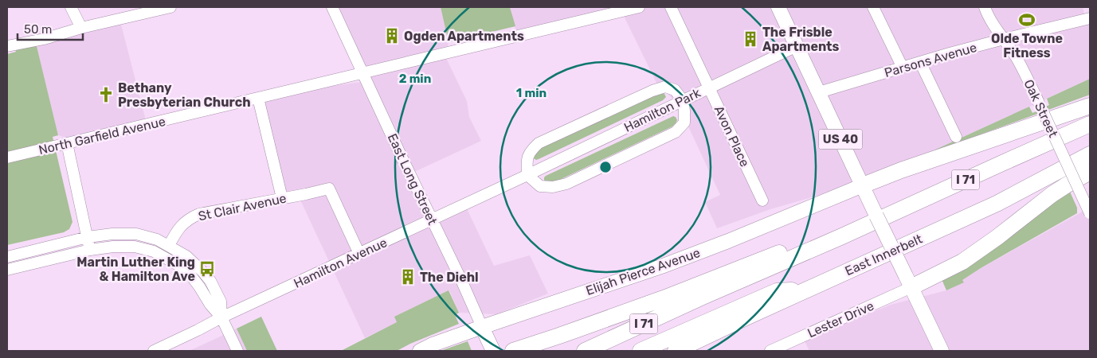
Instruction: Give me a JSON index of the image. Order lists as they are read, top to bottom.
{
  "streets": {
    "highway": ["I 71", "East Innerbelt"],
    "main road": ["US 40", "East Long Street", "Elijah Pierce Avenue"],
    "street": [
      "Parsons Avenue",
      "Oak Street",
      "Hamilton Park",
      "North Garfield Avenue",
      "Avon Place",
      "St Clair Avenue",
      "Hamilton Avenue",
      "Lester Drive"
    ]
  },
  "crossings": [
    ["Parsons Avenue", "Oak Street"],
    ["Parsons Avenue", "US 40"],
    ["Hamilton Park", "Avon Place"],
    ["Hamilton Park", "US 40"],
    ["Hamilton Park", "Hamilton Avenue"],
    ["North Garfield Avenue", "East Long Street"],
    ["US 40", "Elijah Pierce Avenue"],
    ["US 40", "Lester Drive"],
    ["East Long Street", "Hamilton Avenue"],
    ["East Long Street", "Elijah Pierce Avenue"],
    ["St Clair Avenue", "Hamilton Avenue"]
  ],
  "places": {
    "sports": ["Olde Towne Fitness"],
    "building": ["Ogden Apartments", "The Frisble Apartments", "The Diehl"],
    "church": ["Bethany Presbyterian Church"],
    "bus stop": ["Martin Luther King & Hamilton Ave"]
  },
  "scale_bar": "50 m",
  "rings": ["2 min", "1 min"]
}
